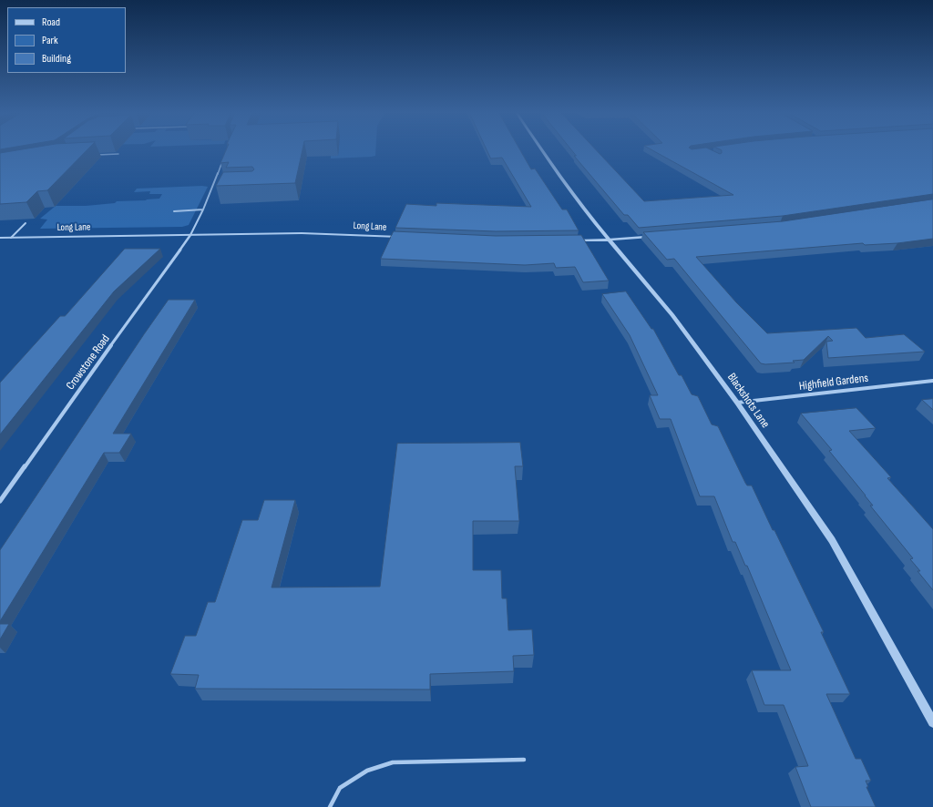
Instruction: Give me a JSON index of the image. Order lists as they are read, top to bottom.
{
  "streets": {
    "street": [
      "Long Lane",
      "Crowstone Road",
      "Highfield Gardens",
      "Blackshots Lane"
    ]
  },
  "crossings": [
    ["Long Lane", "Crowstone Road"],
    ["Highfield Gardens", "Blackshots Lane"]
  ],
  "legend": ["Road", "Park", "Building"]
}
